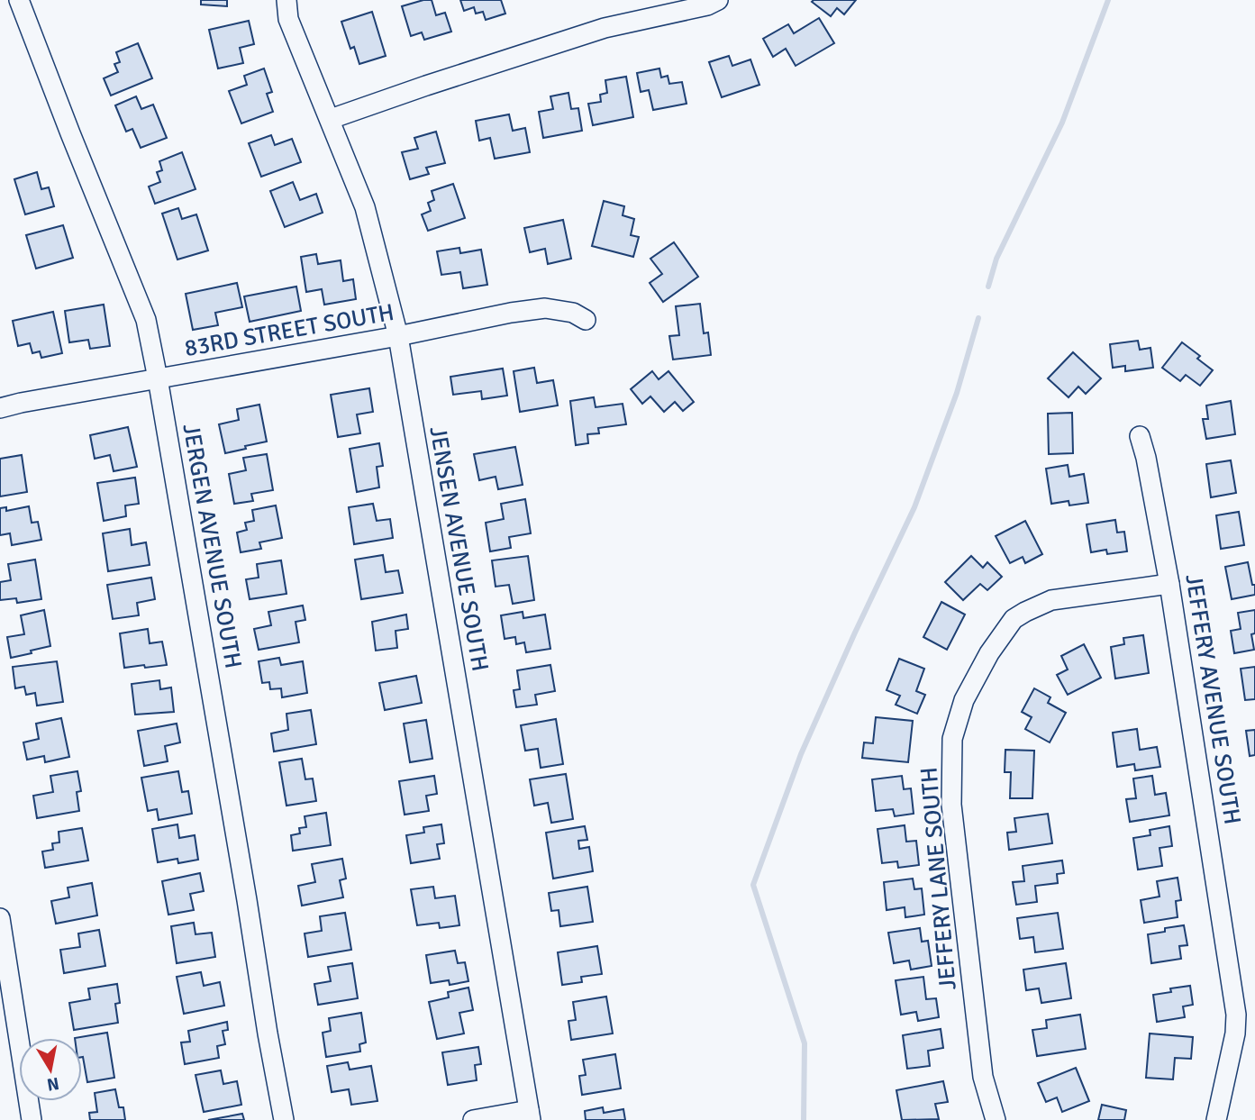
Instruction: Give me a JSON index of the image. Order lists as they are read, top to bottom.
{
  "streets": {
    "street": [
      "83RD STREET SOUTH",
      "JERGEN AVENUE SOUTH",
      "JENSEN AVENUE SOUTH",
      "JEFFERY AVENUE SOUTH",
      "JEFFERY LANE SOUTH"
    ]
  },
  "crossings": [
    ["83RD STREET SOUTH", "JERGEN AVENUE SOUTH"],
    ["83RD STREET SOUTH", "JENSEN AVENUE SOUTH"],
    ["JEFFERY AVENUE SOUTH", "JEFFERY LANE SOUTH"]
  ],
  "north": "bottom"
}
